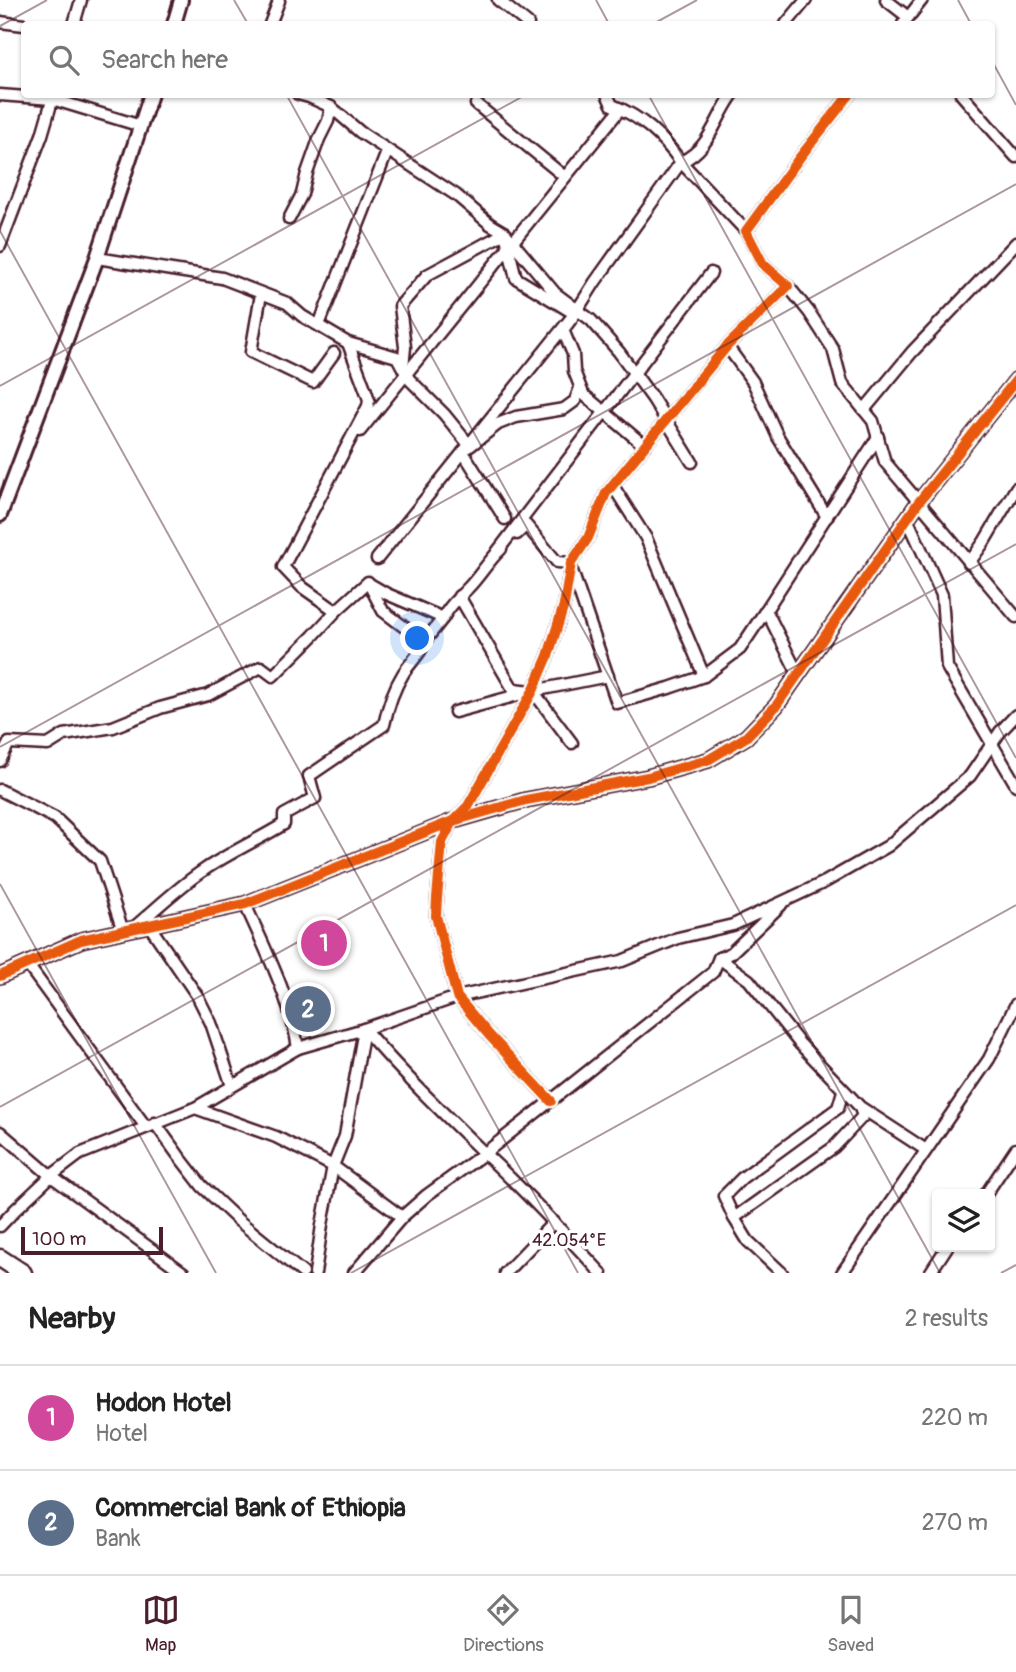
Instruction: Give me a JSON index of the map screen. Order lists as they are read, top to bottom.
{
  "scale_bar": "100 m",
  "page": {
    "search": "Search here",
    "pins": ["1", "2"],
    "scale": "100 m",
    "heading": ["Nearby", "2 results"],
    "list": [
      {
        "mark": "1",
        "name": "Hodon Hotel",
        "note": "Hotel",
        "value": "220 m"
      },
      {
        "mark": "2",
        "name": "Commercial Bank of Ethiopia",
        "note": "Bank",
        "value": "270 m"
      }
    ],
    "nav": ["Map", "Directions", "Saved"]
  },
  "coordinates": ["42.054°E"]
}
